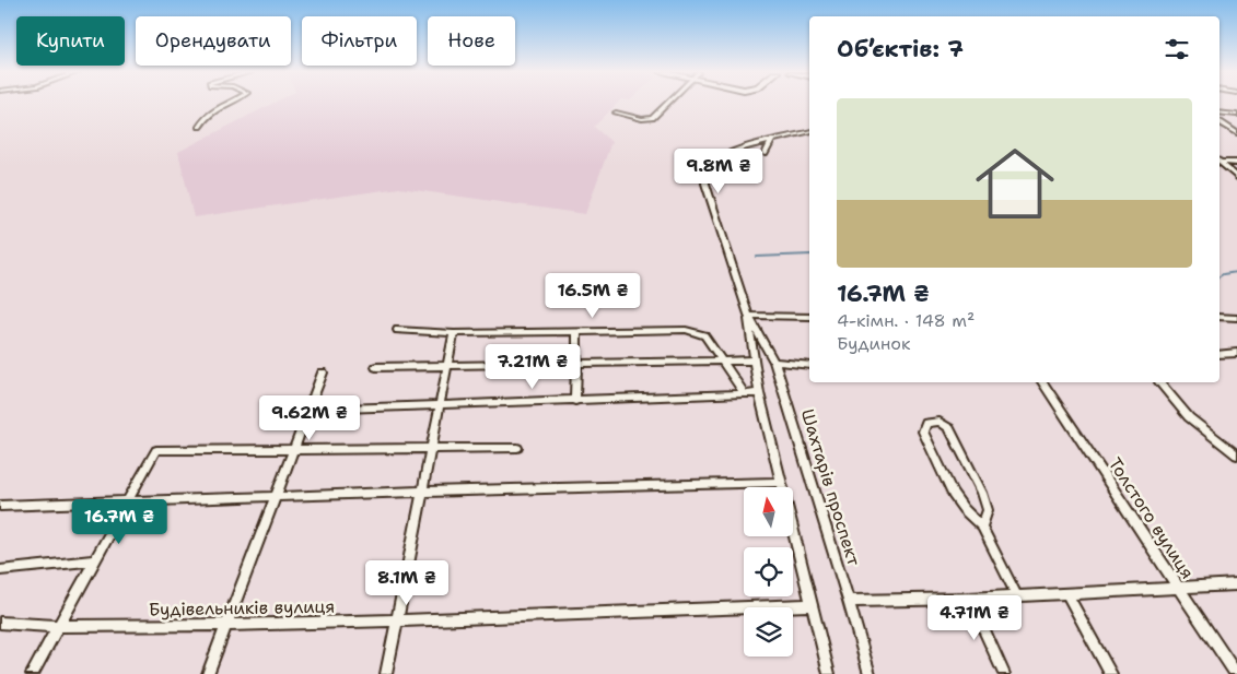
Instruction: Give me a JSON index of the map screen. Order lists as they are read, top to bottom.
{
  "streets": {
    "street": ["Шахтарів проспект", "Толстого вулиця", "Будівельників вулиця"]
  },
  "crossings": [
    ["Шахтарів проспект", "Будівельників вулиця"]
  ],
  "north": "top",
  "page": {
    "chip": [
      "Купити",
      "Орендувати",
      "Фільтри",
      "Нове"
    ],
    "heading": "Об’єктів: 7",
    "list": [
      {
        "name": "16.7M ₴",
        "note": "4-кімн. · 148 m² · Будинок"
      }
    ],
    "price": [
      "9.8M ₴",
      "16.5M ₴",
      "7.21M ₴",
      "9.62M ₴",
      "16.7M ₴",
      "8.1M ₴",
      "4.71M ₴"
    ]
  }
}
